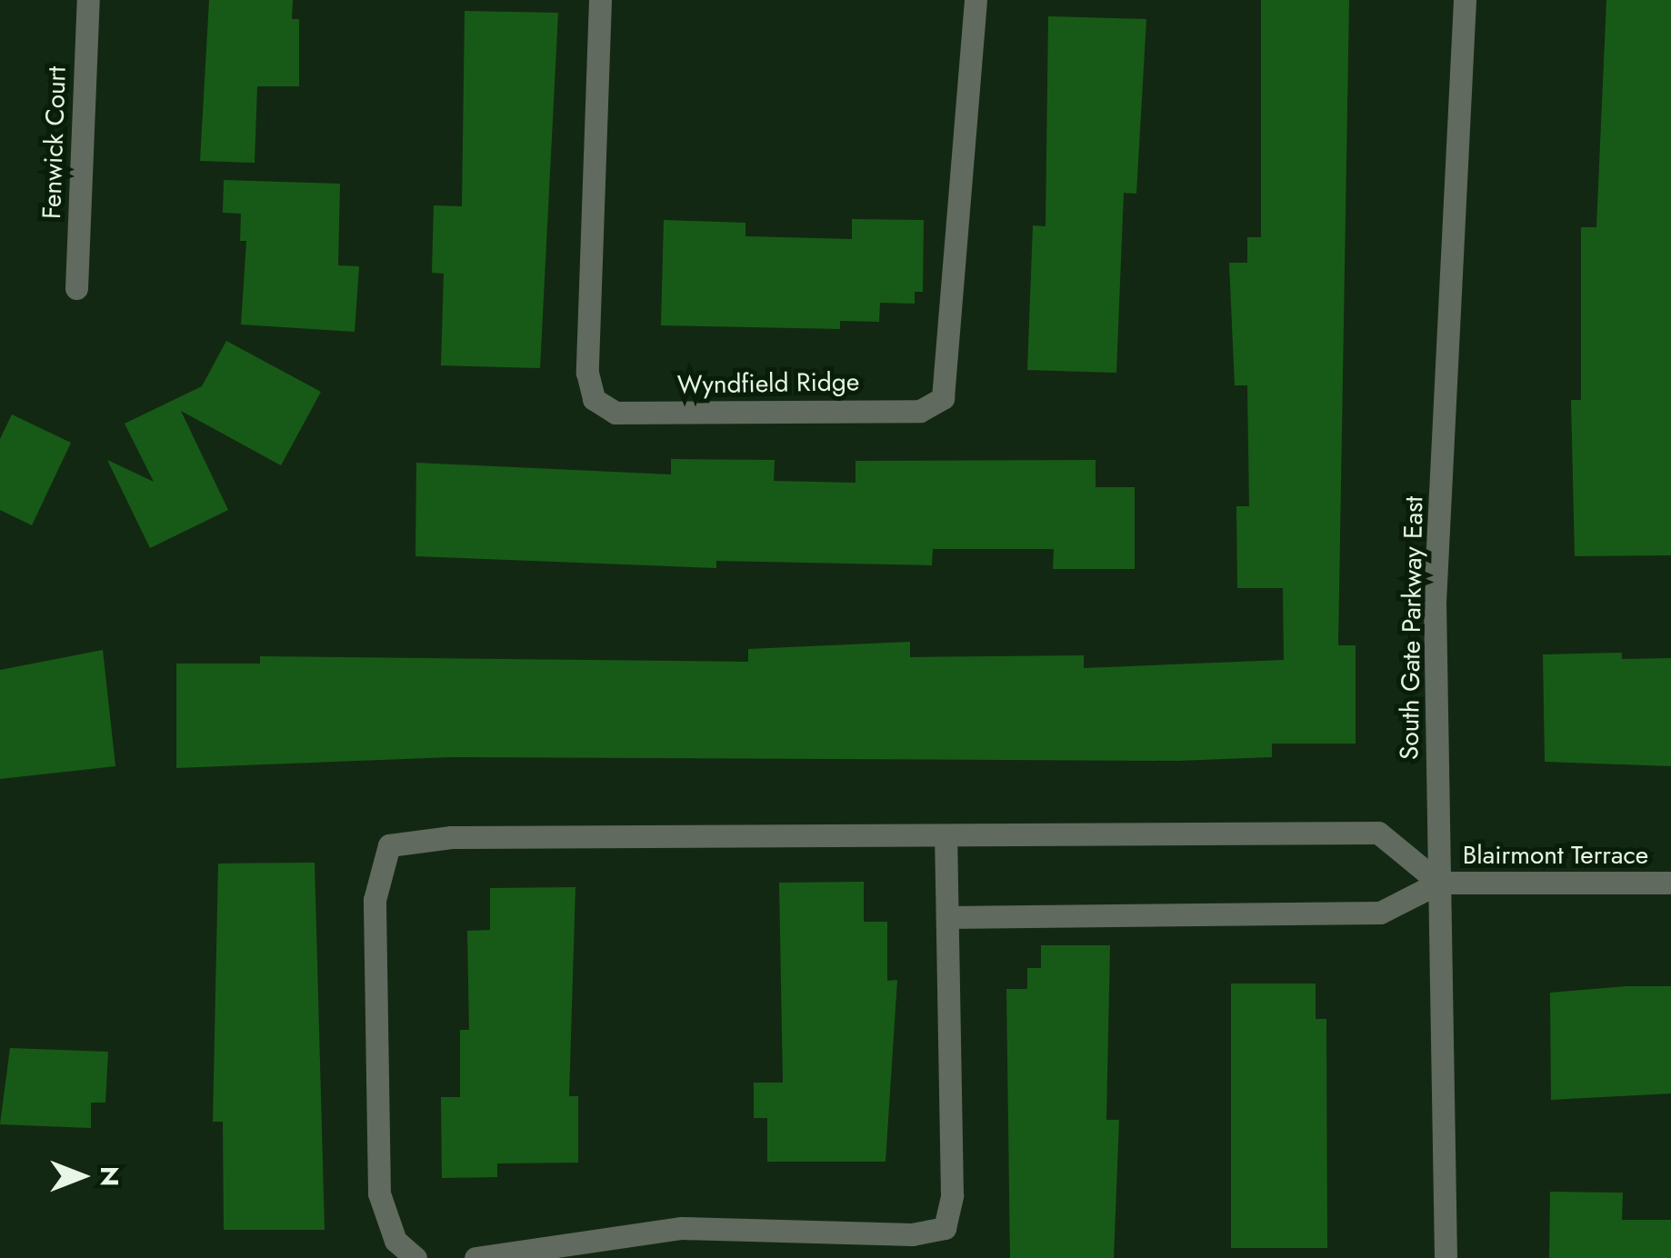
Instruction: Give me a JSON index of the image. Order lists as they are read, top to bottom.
{
  "streets": {
    "street": [
      "Fenwick Court",
      "Wyndfield Ridge",
      "South Gate Parkway East",
      "Blairmont Terrace"
    ]
  },
  "crossings": [
    ["South Gate Parkway East", "Blairmont Terrace"]
  ],
  "north": "right"
}
